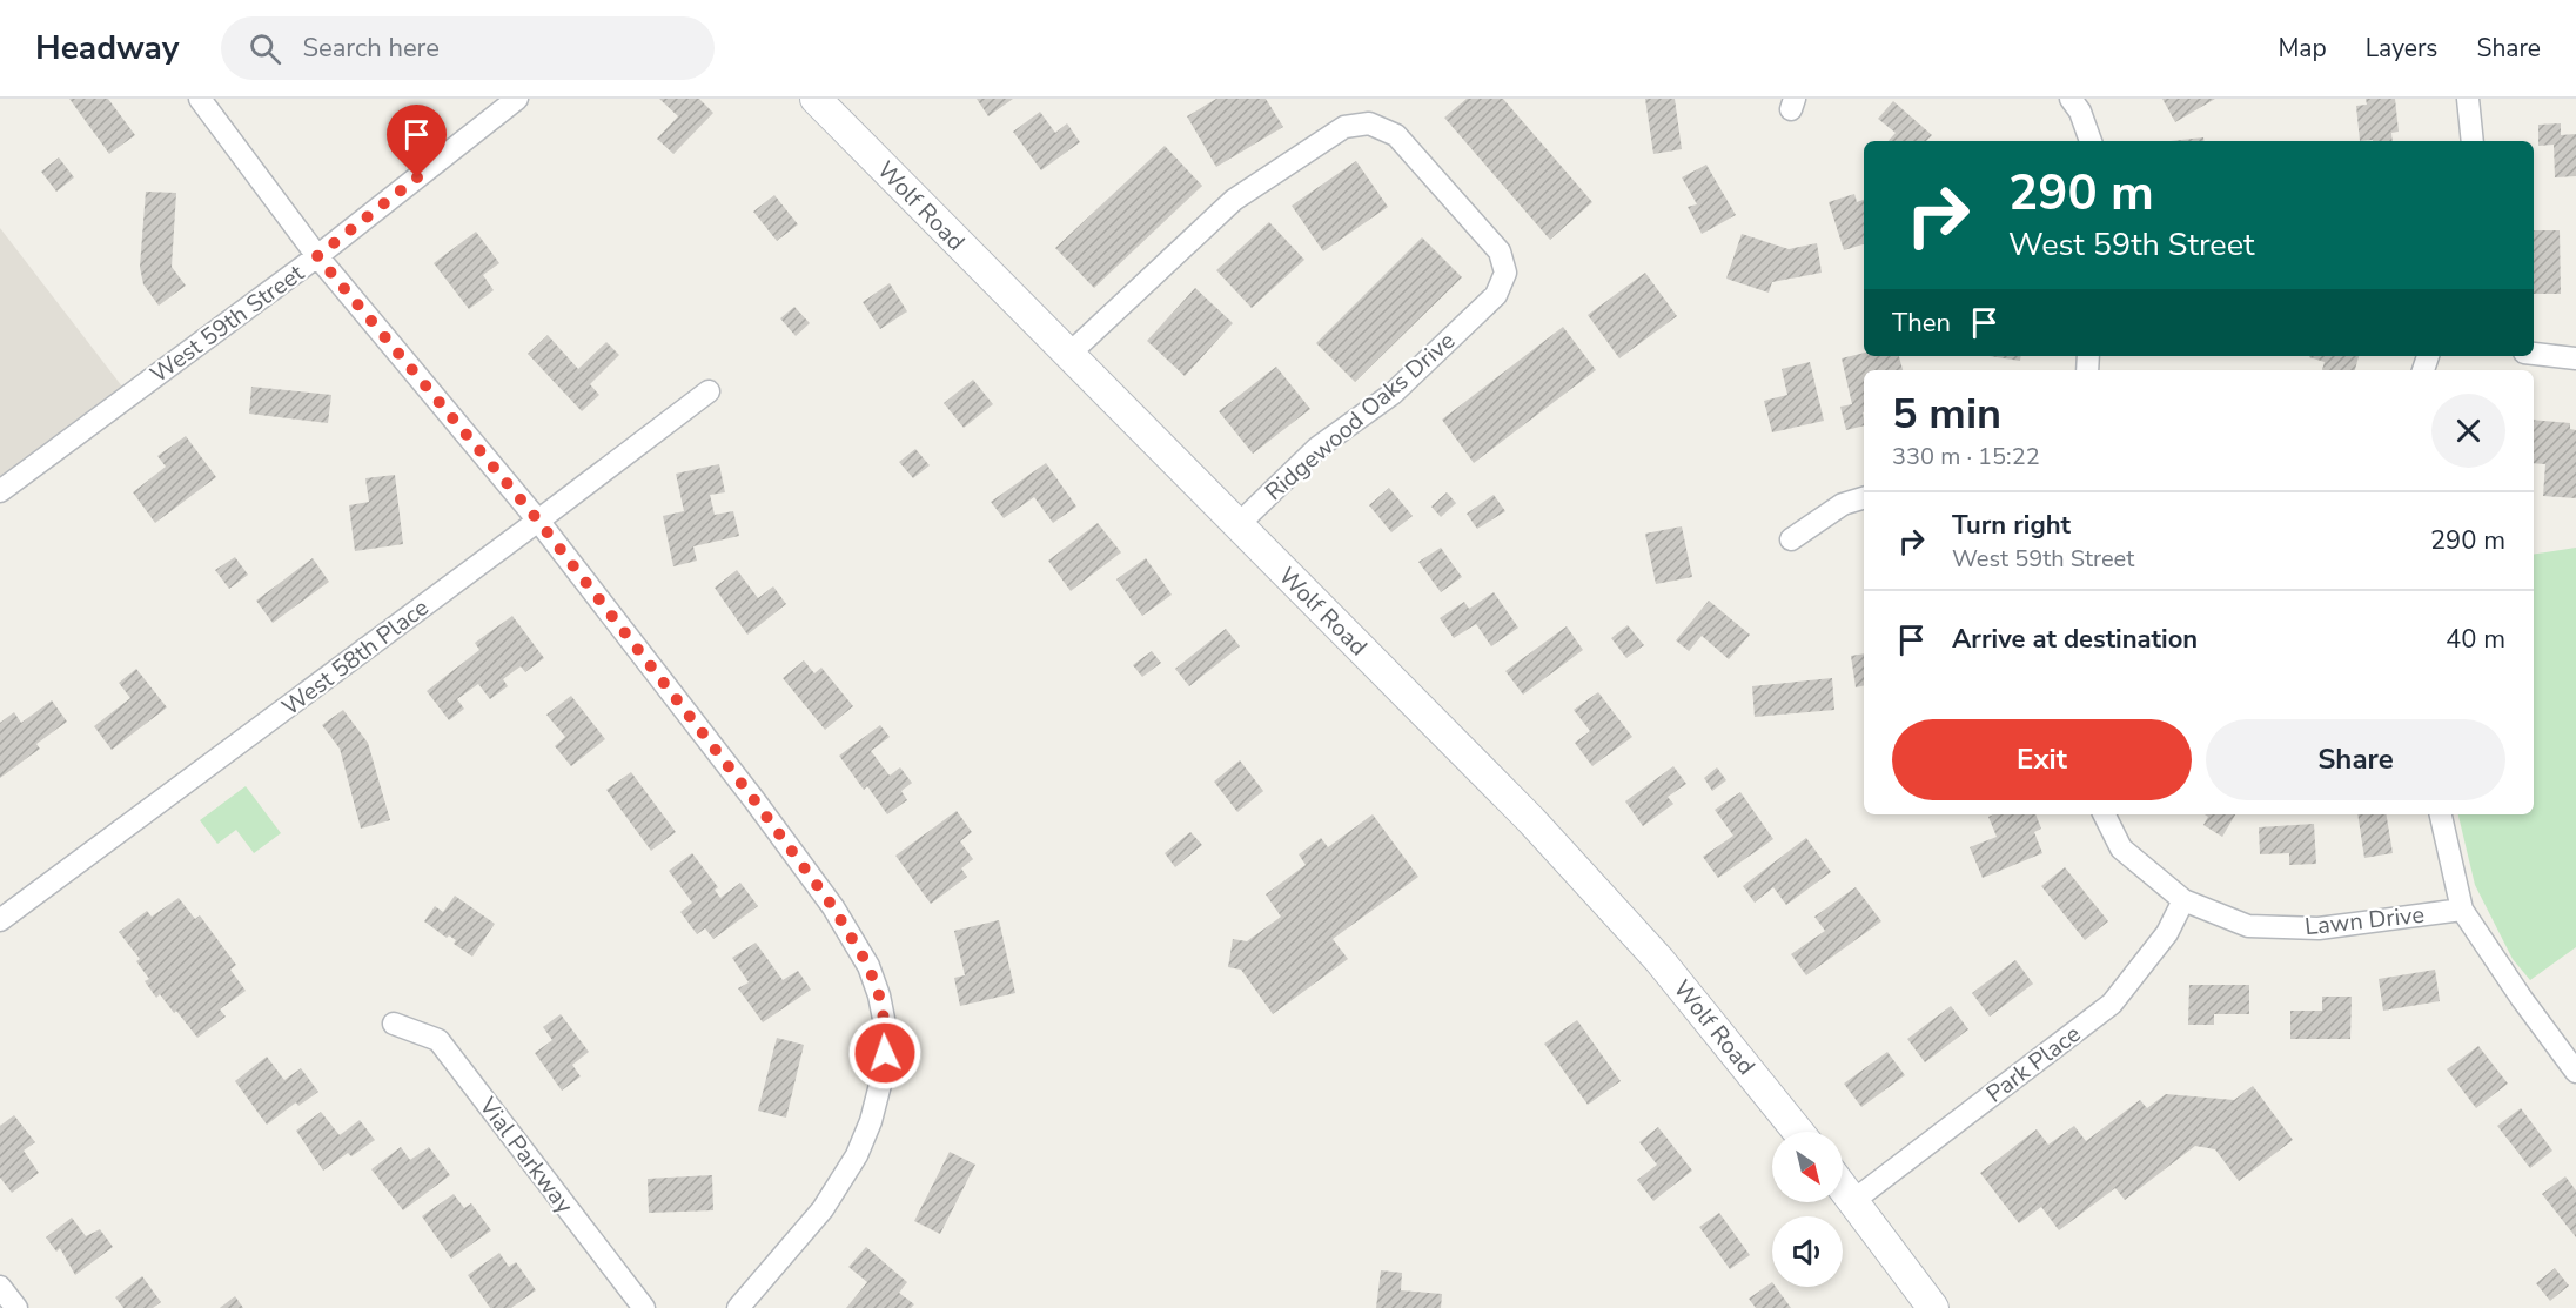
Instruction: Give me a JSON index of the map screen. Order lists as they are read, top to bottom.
{
  "streets": {
    "main road": ["Wolf Road"],
    "street": [
      "West 59th Street",
      "Ridgewood Oaks Drive",
      "West 58th Place",
      "Lawn Drive",
      "Park Place",
      "Vial Parkway"
    ]
  },
  "crossings": [
    ["Wolf Road", "Ridgewood Oaks Drive"],
    ["Lawn Drive", "Park Place"]
  ],
  "north": "bottom right",
  "page": {
    "header": "Headway",
    "search": "Search here",
    "nav": ["Map", "Layers", "Share"],
    "turn": ["290 m", "West 59th Street"],
    "then": "Then",
    "heading": ["5 min", "330 m · 15:22"],
    "list": [
      {
        "name": "Turn right",
        "note": "West 59th Street",
        "value": "290 m"
      },
      {
        "name": "Arrive at destination",
        "value": "40 m"
      }
    ],
    "buttons": ["Exit", "Share"]
  }
}
